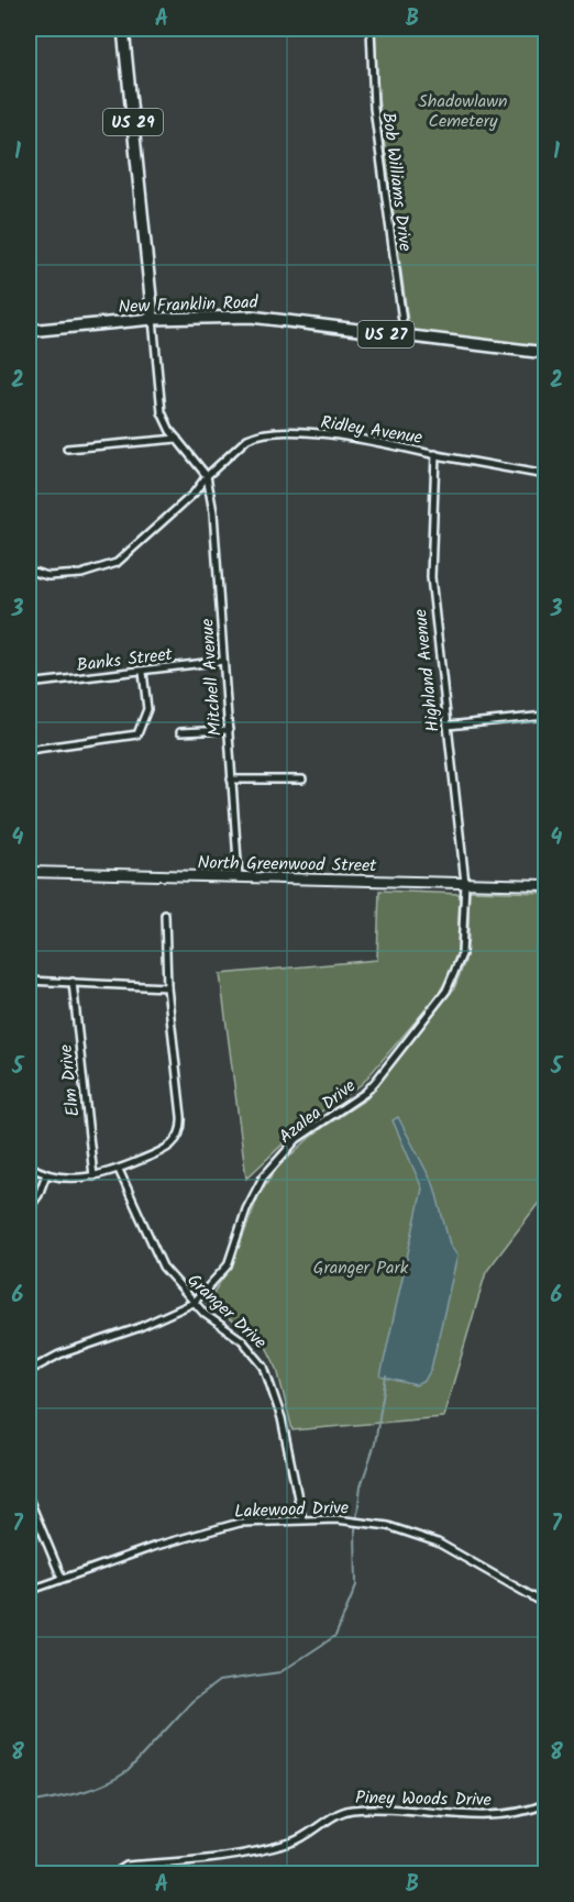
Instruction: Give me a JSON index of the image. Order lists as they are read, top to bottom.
{
  "streets": {
    "main road": [
      "US 29",
      "New Franklin Road",
      "US 27",
      "North Greenwood Street"
    ],
    "street": [
      "Bob Williams Drive",
      "Ridley Avenue",
      "Banks Street",
      "Highland Avenue",
      "Mitchell Avenue",
      "Elm Drive",
      "Azalea Drive",
      "Granger Drive",
      "Lakewood Drive",
      "Piney Woods Drive"
    ]
  },
  "crossings": [
    ["US 29", "New Franklin Road"],
    ["Bob Williams Drive", "New Franklin Road"],
    ["Ridley Avenue", "Highland Avenue"],
    ["Ridley Avenue", "Mitchell Avenue"],
    ["Banks Street", "Mitchell Avenue"],
    ["Highland Avenue", "North Greenwood Street"],
    ["Highland Avenue", "Azalea Drive"],
    ["Mitchell Avenue", "North Greenwood Street"],
    ["North Greenwood Street", "Azalea Drive"],
    ["Azalea Drive", "Granger Drive"],
    ["Granger Drive", "Lakewood Drive"]
  ],
  "parks": ["Shadowlawn Cemetery", "Granger Park"],
  "grid": {
    "columns": ["A", "B"],
    "rows": [
      "1",
      "2",
      "3",
      "4",
      "5",
      "6",
      "7",
      "8"
    ]
  }
}
